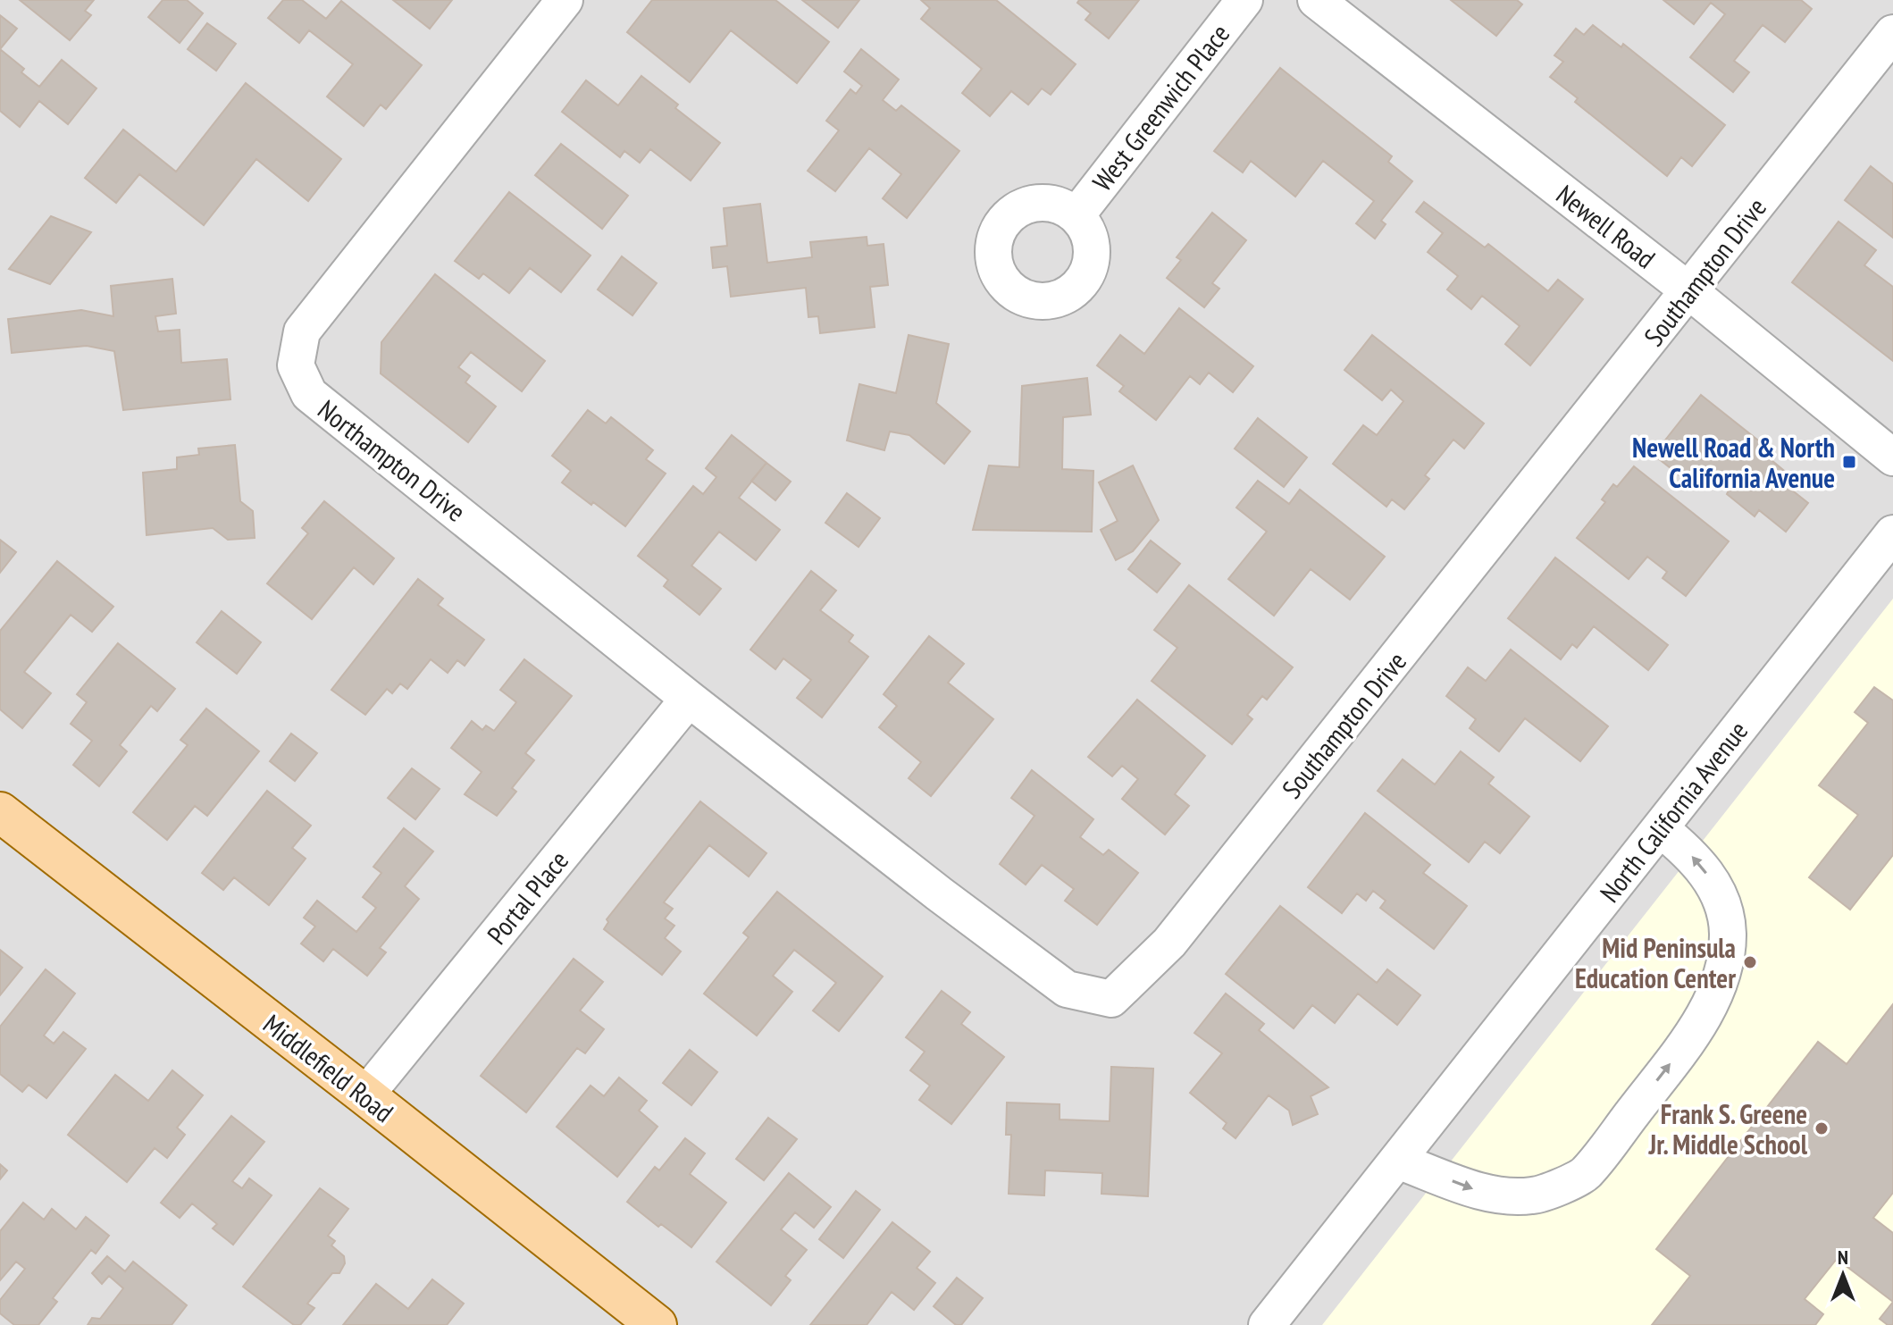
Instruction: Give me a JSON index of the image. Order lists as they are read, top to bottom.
{
  "streets": {
    "main road": ["Middlefield Road"],
    "street": [
      "West Greenwich Place",
      "Newell Road",
      "Southampton Drive",
      "Northampton Drive",
      "North California Avenue",
      "Portal Place"
    ]
  },
  "crossings": [
    ["Newell Road", "Southampton Drive"],
    ["Southampton Drive", "Northampton Drive"],
    ["Southampton Drive", "Portal Place"],
    ["Northampton Drive", "Portal Place"],
    ["Portal Place", "Middlefield Road"]
  ],
  "places": {
    "transit": ["Newell Road & North California Avenue"],
    "other": ["Mid Peninsula Education Center", "Frank S. Greene Jr. Middle School"]
  },
  "north": "top"
}
